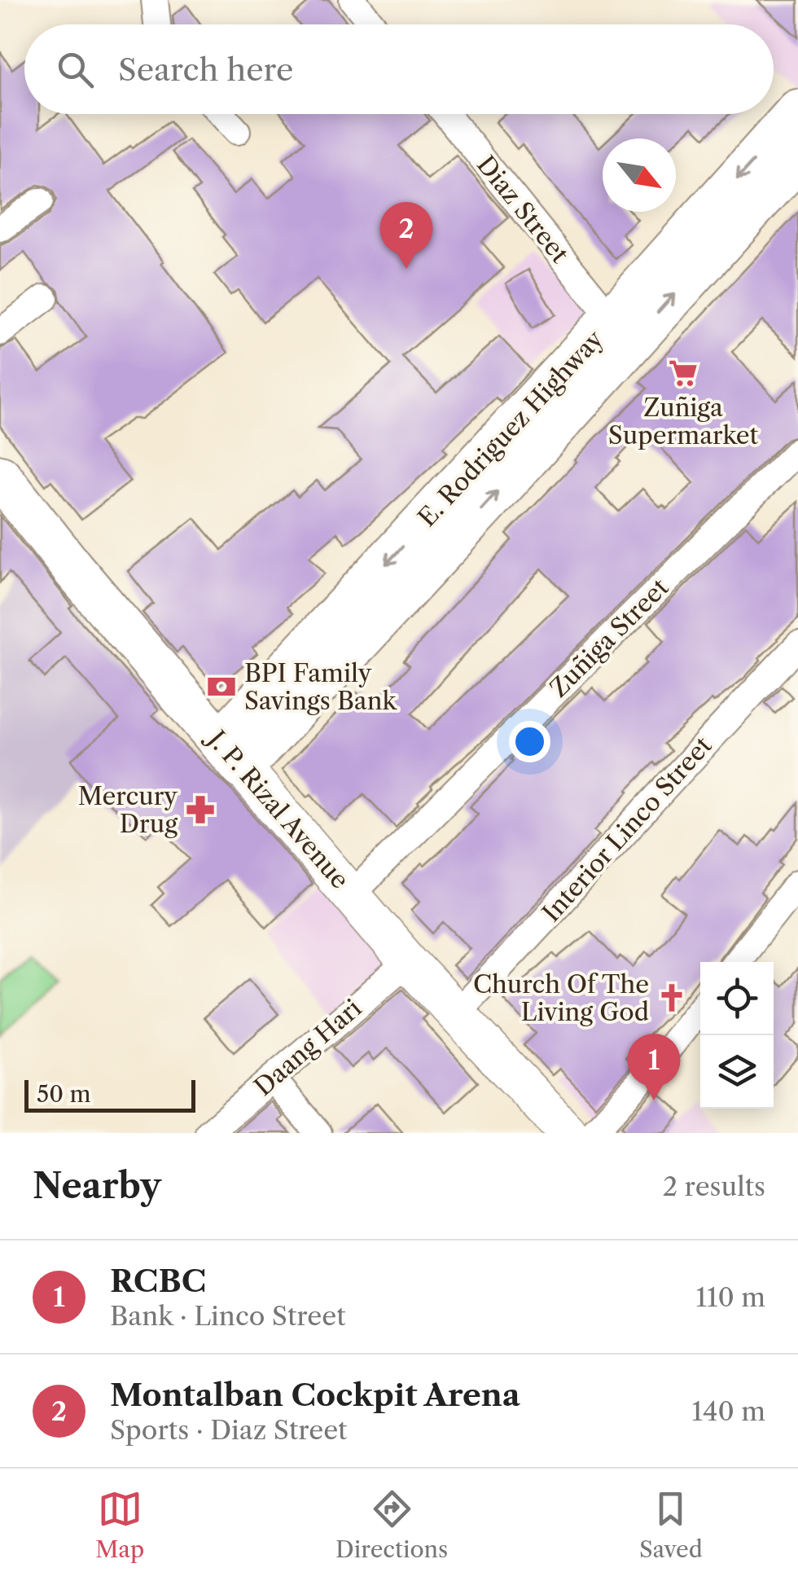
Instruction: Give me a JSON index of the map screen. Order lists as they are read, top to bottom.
{
  "streets": {
    "main road": ["E. Rodriguez Highway", "J. P. Rizal Avenue"],
    "street": [
      "Diaz Street",
      "Zuñiga Street",
      "Interior Linco Street",
      "Daang Hari"
    ]
  },
  "crossings": [
    ["Diaz Street", "E. Rodriguez Highway"],
    ["E. Rodriguez Highway", "J. P. Rizal Avenue"],
    ["Zuñiga Street", "J. P. Rizal Avenue"],
    ["J. P. Rizal Avenue", "Interior Linco Street"],
    ["J. P. Rizal Avenue", "Daang Hari"]
  ],
  "places": {
    "supermarket": ["Zuñiga Supermarket"],
    "bank": ["BPI Family Savings Bank"],
    "pharmacy": ["Mercury Drug"],
    "church": ["Church Of The Living God"]
  },
  "scale_bar": "50 m",
  "north": "bottom right",
  "page": {
    "search": "Search here",
    "pins": ["2", "1"],
    "scale": "50 m",
    "heading": ["Nearby", "2 results"],
    "list": [
      {
        "mark": "1",
        "name": "RCBC",
        "note": "Bank · Linco Street",
        "value": "110 m"
      },
      {
        "mark": "2",
        "name": "Montalban Cockpit Arena",
        "note": "Sports · Diaz Street",
        "value": "140 m"
      }
    ],
    "nav": ["Map", "Directions", "Saved"]
  }
}
